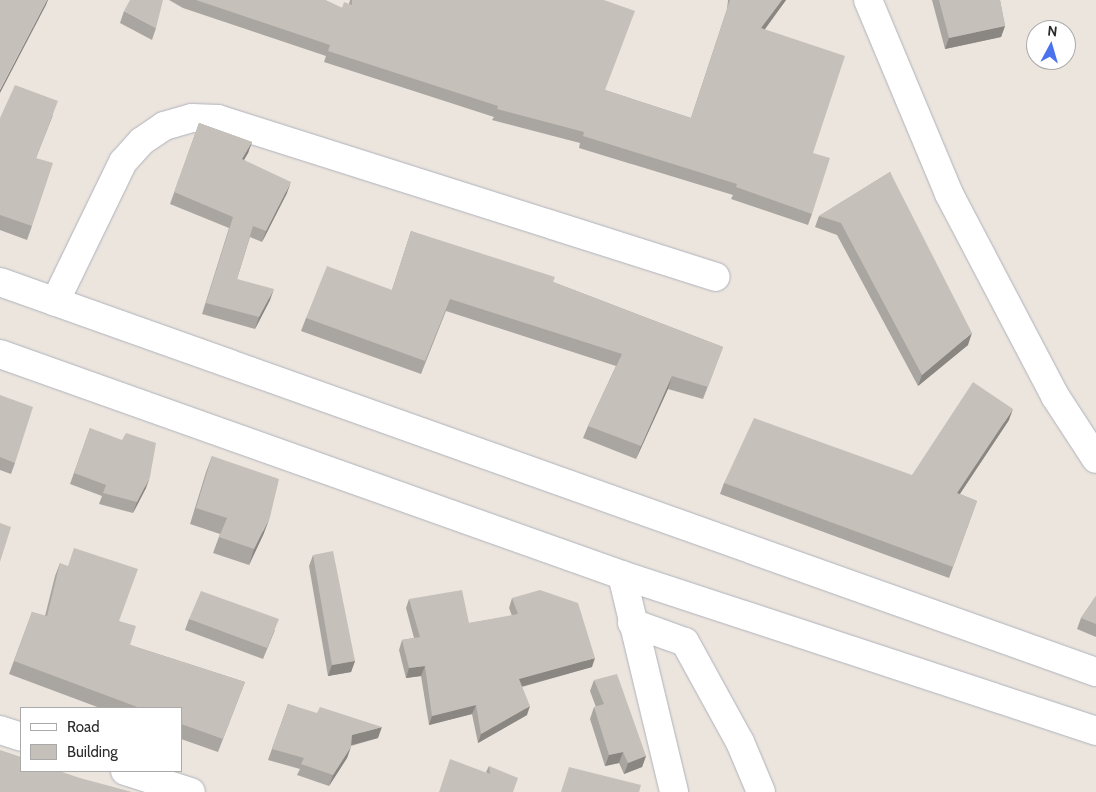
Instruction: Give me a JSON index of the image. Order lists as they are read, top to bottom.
{
  "legend": ["Road", "Building"],
  "north": "top"
}
